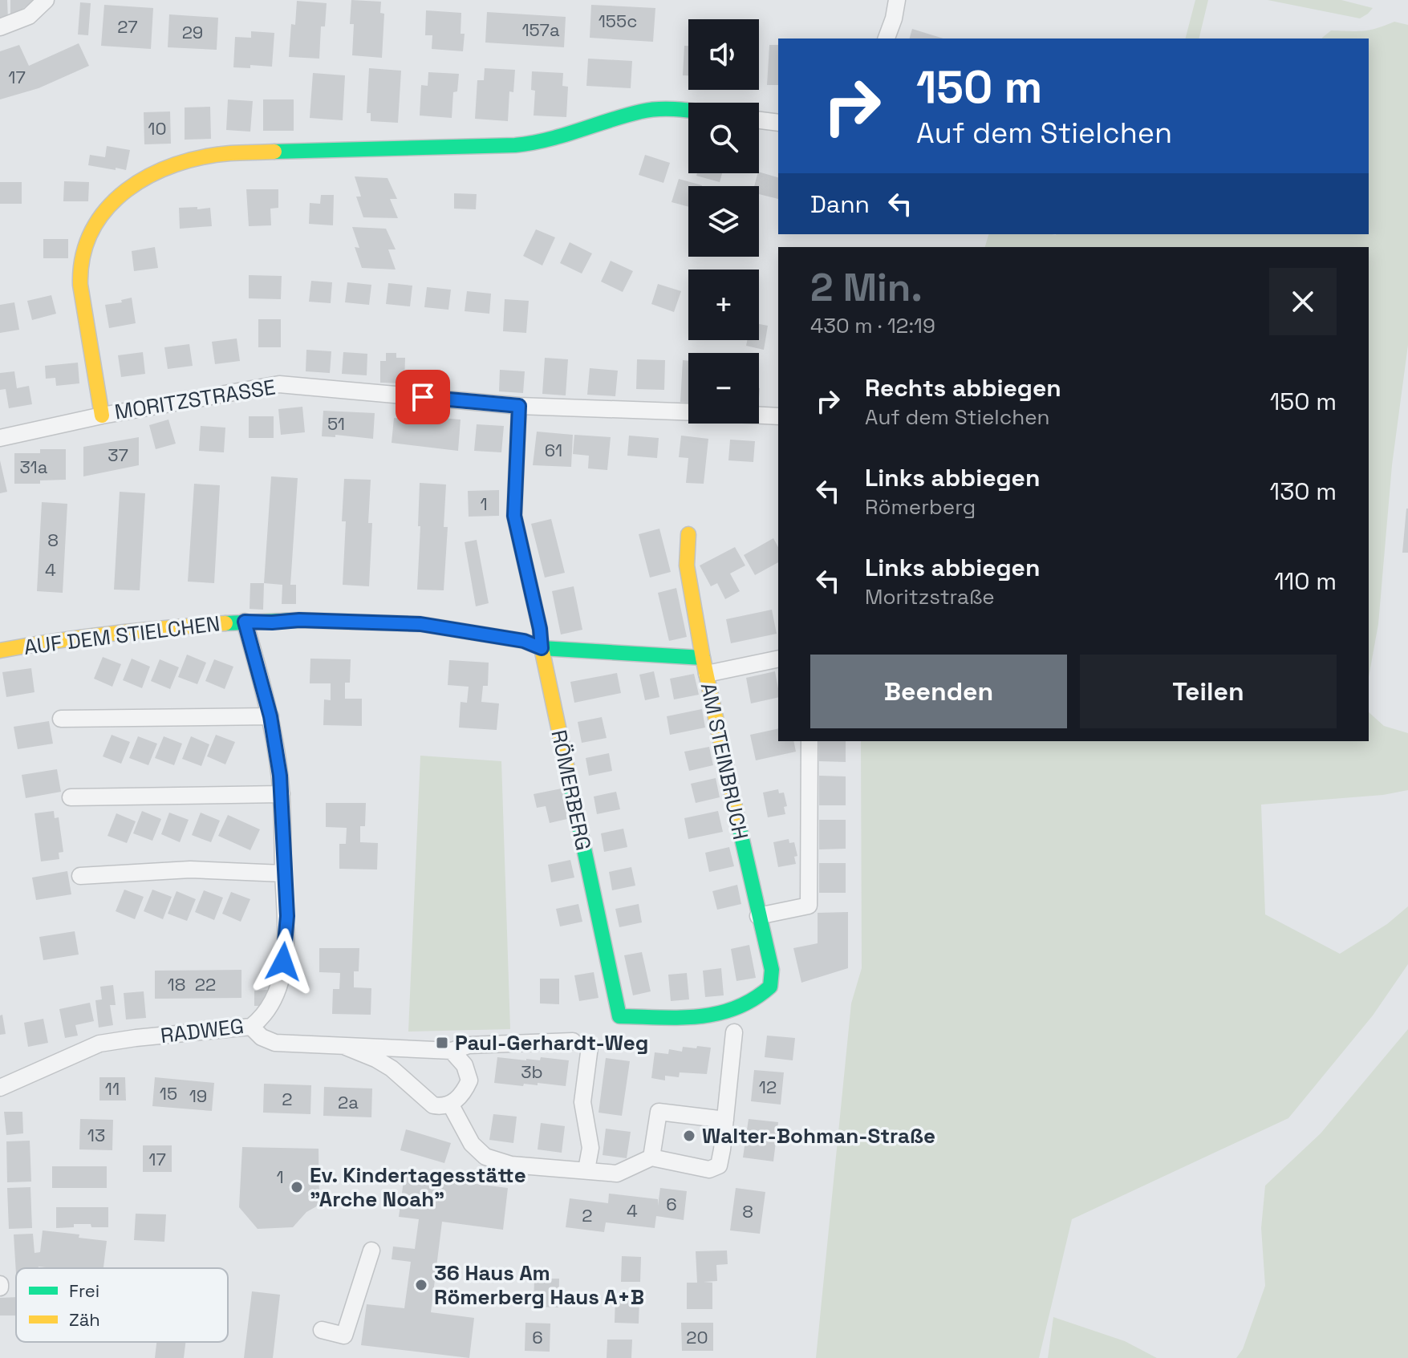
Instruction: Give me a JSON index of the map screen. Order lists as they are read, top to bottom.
{
  "streets": {
    "street": [
      "MORITZSTRASSE",
      "AUF DEM STIELCHEN",
      "AM STEINBRUCH",
      "RÖMERBERG",
      "RADWEG"
    ]
  },
  "crossings": [
    ["MORITZSTRASSE", "RÖMERBERG"],
    ["AUF DEM STIELCHEN", "AM STEINBRUCH"],
    ["AUF DEM STIELCHEN", "RÖMERBERG"],
    ["AUF DEM STIELCHEN", "RADWEG"],
    ["AM STEINBRUCH", "RÖMERBERG"]
  ],
  "places": {
    "transit": ["Paul-Gerhardt-Weg"],
    "other": ["Walter-Bohman-Straße", "Ev. Kindertagesstätte \"Arche Noah\"", "36 Haus Am Römerberg Haus A+B"]
  },
  "house_numbers": [
    "155c",
    "27",
    "157a",
    "29",
    "17",
    "10",
    "51",
    "61",
    "37",
    "31a",
    "1",
    "8",
    "4",
    "18",
    "22",
    "3b",
    "12",
    "11",
    "15",
    "19",
    "2",
    "2a",
    "13",
    "17",
    "1",
    "6",
    "4",
    "8",
    "2",
    "6",
    "20"
  ],
  "legend": ["Frei", "Zäh"],
  "page": {
    "map_buttons": ["+", "−"],
    "turn": ["150 m", "Auf dem Stielchen"],
    "then": "Dann",
    "heading": ["2 Min.", "430 m · 12:19"],
    "list": [
      {
        "name": "Rechts abbiegen",
        "note": "Auf dem Stielchen",
        "value": "150 m"
      },
      {
        "name": "Links abbiegen",
        "note": "Römerberg",
        "value": "130 m"
      },
      {
        "name": "Links abbiegen",
        "note": "Moritzstraße",
        "value": "110 m"
      }
    ],
    "buttons": ["Beenden", "Teilen"]
  }
}
